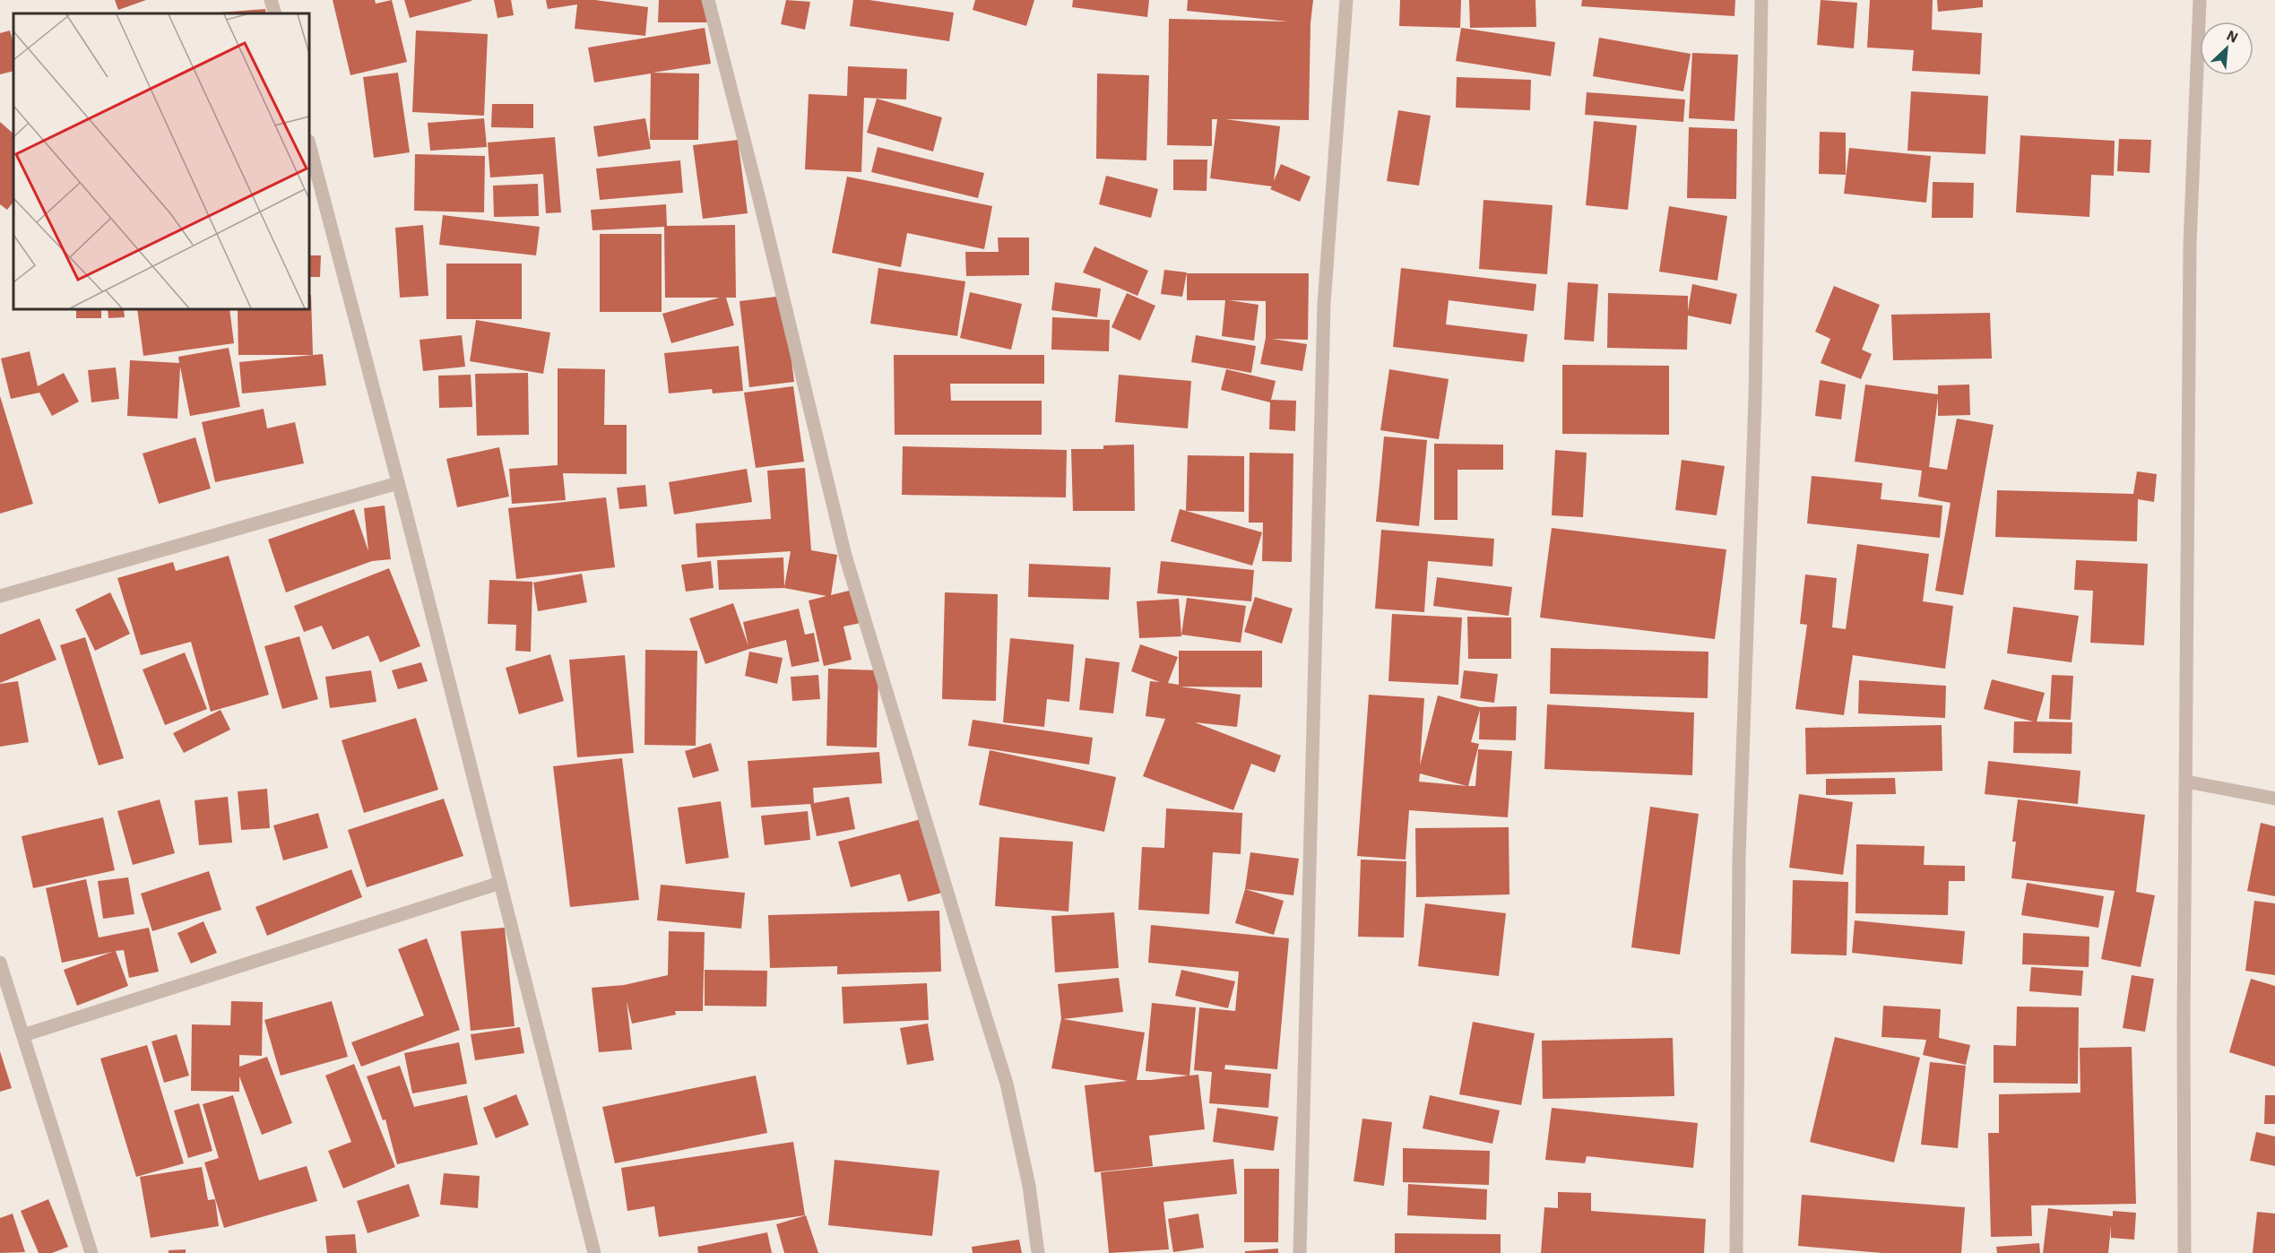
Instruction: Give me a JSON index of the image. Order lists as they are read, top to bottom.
{
  "north": "top right"
}
